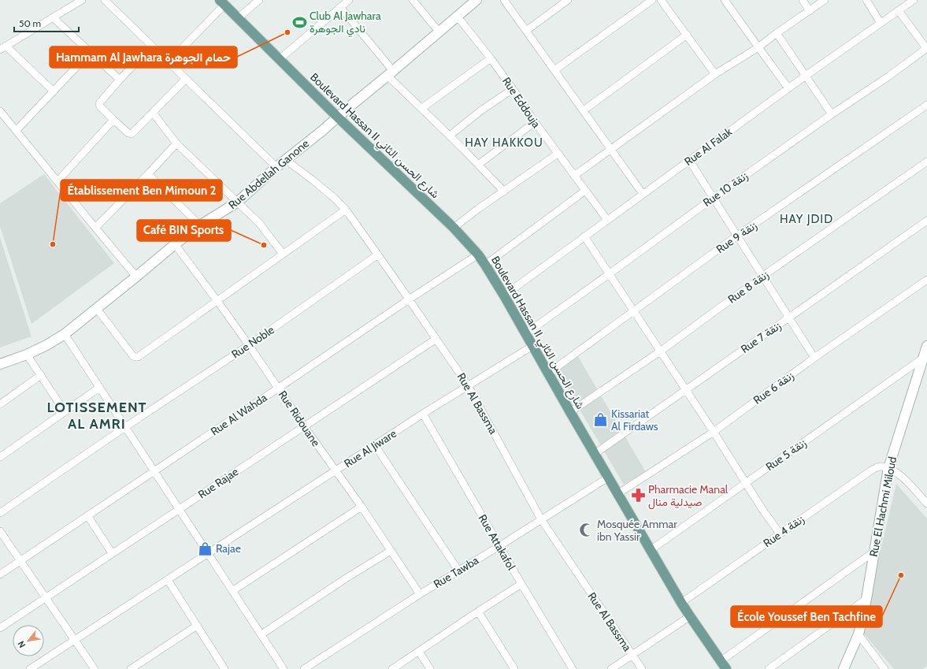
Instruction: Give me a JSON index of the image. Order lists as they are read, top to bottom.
{
  "streets": {
    "main road": ["Boulevard Hassan II شارع الحسن الثاني"],
    "street": [
      "Rue Eddouja",
      "Rue Al Falak",
      "Rue Abdellah Ganone",
      "Rue 10 زنقة",
      "Rue 9 زنقة",
      "Rue 8 زنقة",
      "Rue 7 زنقة",
      "Rue Noble",
      "Rue 6 زنقة",
      "Rue Al Bassma",
      "Rue Al Wahda",
      "Rue Ridouane",
      "Rue Al Jiware",
      "Rue 5 زنقة",
      "Rue Rajae",
      "Rue El Hachmi Miloud",
      "Rue 4 زنقة",
      "Rue Attakafol",
      "Rue Tawba"
    ]
  },
  "crossings": [
    ["Rue Eddouja", "Rue Al Falak"],
    ["Rue Eddouja", "Rue Abdellah Ganone"],
    ["Boulevard Hassan II شارع الحسن الثاني", "Rue Al Falak"],
    ["Boulevard Hassan II شارع الحسن الثاني", "Rue Abdellah Ganone"],
    ["Boulevard Hassan II شارع الحسن الثاني", "Rue 10 زنقة"],
    ["Boulevard Hassan II شارع الحسن الثاني", "Rue 9 زنقة"],
    ["Boulevard Hassan II شارع الحسن الثاني", "Rue 8 زنقة"],
    ["Boulevard Hassan II شارع الحسن الثاني", "Rue 7 زنقة"],
    ["Boulevard Hassan II شارع الحسن الثاني", "Rue 6 زنقة"],
    ["Boulevard Hassan II شارع الحسن الثاني", "Rue Al Wahda"],
    ["Boulevard Hassan II شارع الحسن الثاني", "Rue Al Jiware"],
    ["Boulevard Hassan II شارع الحسن الثاني", "Rue 5 زنقة"],
    ["Boulevard Hassan II شارع الحسن الثاني", "Rue 4 زنقة"],
    ["Boulevard Hassan II شارع الحسن الثاني", "Rue Tawba"],
    ["Rue Abdellah Ganone", "Rue Al Bassma"],
    ["Rue Abdellah Ganone", "Rue Ridouane"],
    ["Rue Noble", "Rue Al Bassma"],
    ["Rue Noble", "Rue Ridouane"],
    ["Rue Al Bassma", "Rue Al Wahda"],
    ["Rue Al Bassma", "Rue Al Jiware"],
    ["Rue Al Bassma", "Rue Rajae"],
    ["Rue Al Bassma", "Rue Tawba"],
    ["Rue Al Wahda", "Rue Ridouane"],
    ["Rue Ridouane", "Rue Al Jiware"],
    ["Rue Ridouane", "Rue Rajae"],
    ["Rue Ridouane", "Rue Tawba"],
    ["Rue Al Jiware", "Rue Attakafol"],
    ["Rue 5 زنقة", "Rue El Hachmi Miloud"],
    ["Rue El Hachmi Miloud", "Rue 4 زنقة"],
    ["Rue Attakafol", "Rue Tawba"]
  ],
  "districts": ["HAY HAKKOU", "HAY JDID", "LOTISSEMENT AL AMRI"],
  "places": {
    "sports": ["Club Al Jawhara نادي الجوهرة"],
    "other": [
      "Hammam Al Jawhara حمام الجوهرة",
      "Établissement Ben Mimoun 2",
      "Café BIN Sports",
      "École Youssef Ben Tachfine"
    ],
    "shop": ["Kissariat Al Firdaws", "Rajae"],
    "pharmacy": ["Pharmacie Manal صيدلية منال"],
    "mosque": ["Mosquée Ammar ibn Yassir"]
  },
  "scale_bar": "50 m",
  "north": "bottom left"
}
